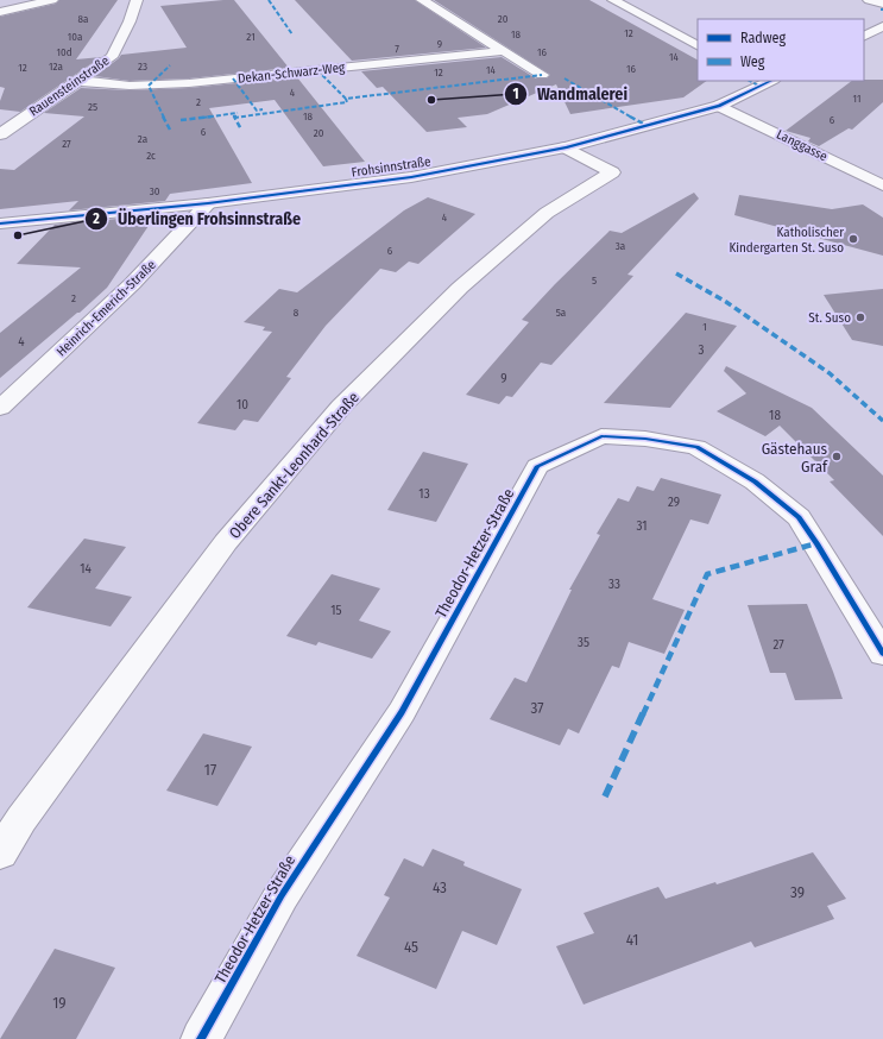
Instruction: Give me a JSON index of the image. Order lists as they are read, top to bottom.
{
  "streets": {
    "street": [
      "Dekan-Schwarz-Weg",
      "Rauensteinstraße",
      "Langgasse",
      "Frohsinnstraße",
      "Heinrich-Emerich-Straße",
      "Obere Sankt-Leonhard-Straße",
      "Theodor-Hetzer-Straße"
    ]
  },
  "crossings": [
    ["Dekan-Schwarz-Weg", "Rauensteinstraße"],
    ["Langgasse", "Frohsinnstraße"],
    ["Frohsinnstraße", "Heinrich-Emerich-Straße"],
    ["Frohsinnstraße", "Obere Sankt-Leonhard-Straße"]
  ],
  "places": [
    "Wandmalerei",
    "Überlingen Frohsinnstraße",
    "Katholischer Kindergarten St. Suso",
    "St. Suso",
    "Gästehaus Graf"
  ],
  "house_numbers": [
    "8a",
    "20",
    "12",
    "18",
    "10a",
    "21",
    "9",
    "7",
    "10d",
    "16",
    "14",
    "12a",
    "23",
    "12",
    "16",
    "14",
    "12",
    "4",
    "11",
    "2",
    "25",
    "18",
    "6",
    "6",
    "20",
    "2a",
    "27",
    "2c",
    "30",
    "4",
    "3a",
    "6",
    "5",
    "2",
    "8",
    "5a",
    "1",
    "4",
    "3",
    "9",
    "10",
    "18",
    "13",
    "29",
    "31",
    "14",
    "33",
    "15",
    "35",
    "27",
    "37",
    "17",
    "43",
    "39",
    "41",
    "45",
    "19"
  ],
  "legend": ["Radweg", "Weg"]
}
